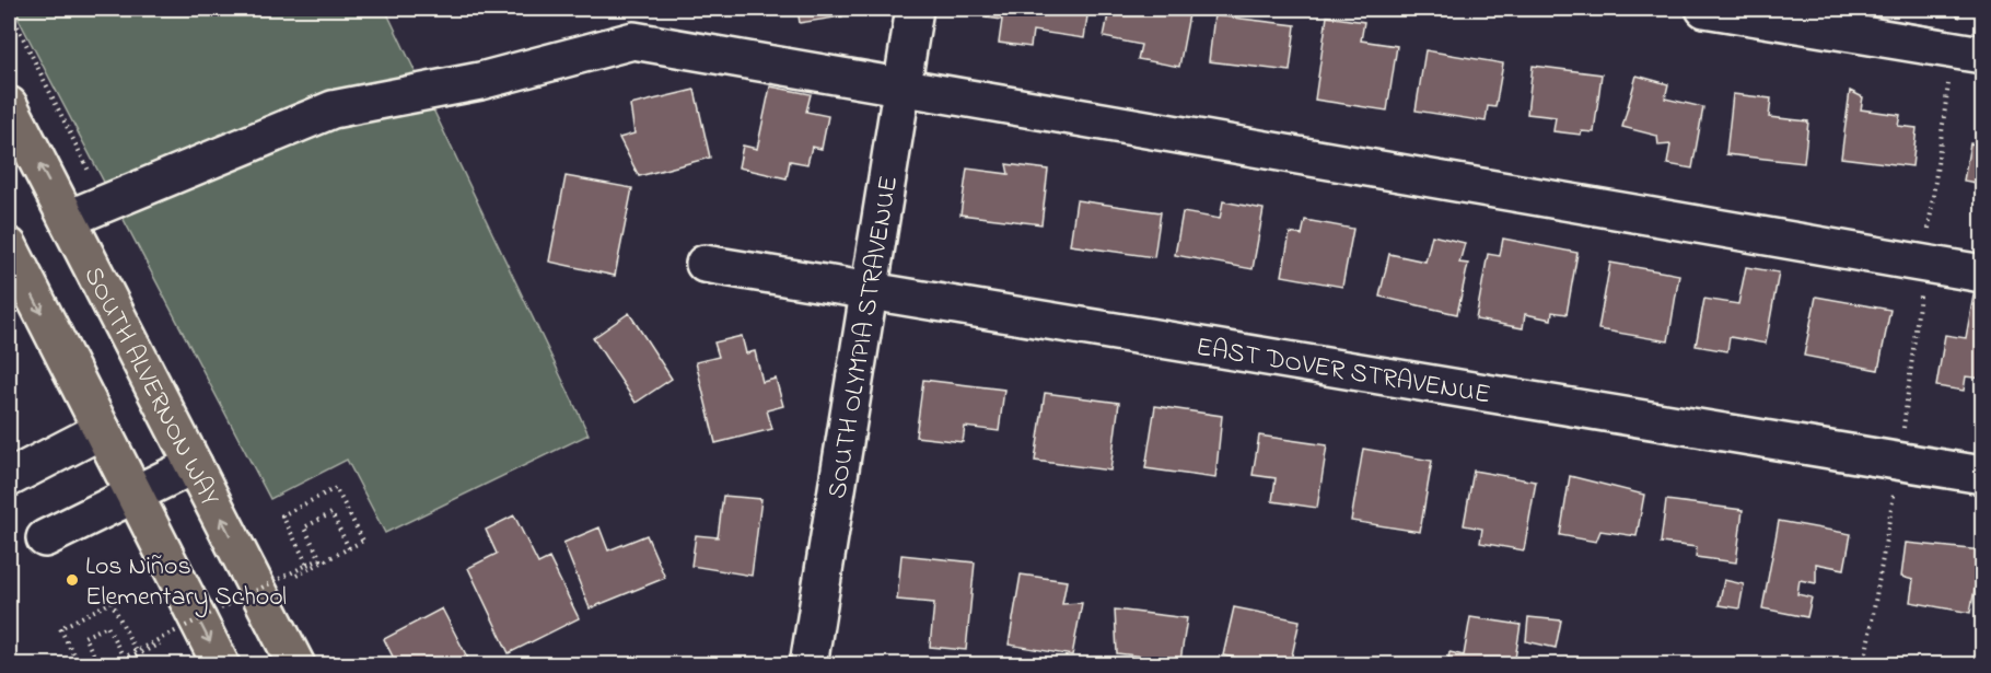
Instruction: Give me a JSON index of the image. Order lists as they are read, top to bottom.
{
  "streets": {
    "main road": ["SOUTH ALVERNON WAY"],
    "street": ["SOUTH OLYMPIA STRAVENUE", "EAST DOVER STRAVENUE"]
  },
  "crossings": [
    ["SOUTH OLYMPIA STRAVENUE", "EAST DOVER STRAVENUE"]
  ],
  "places": ["Los Niños Elementary School"]
}
